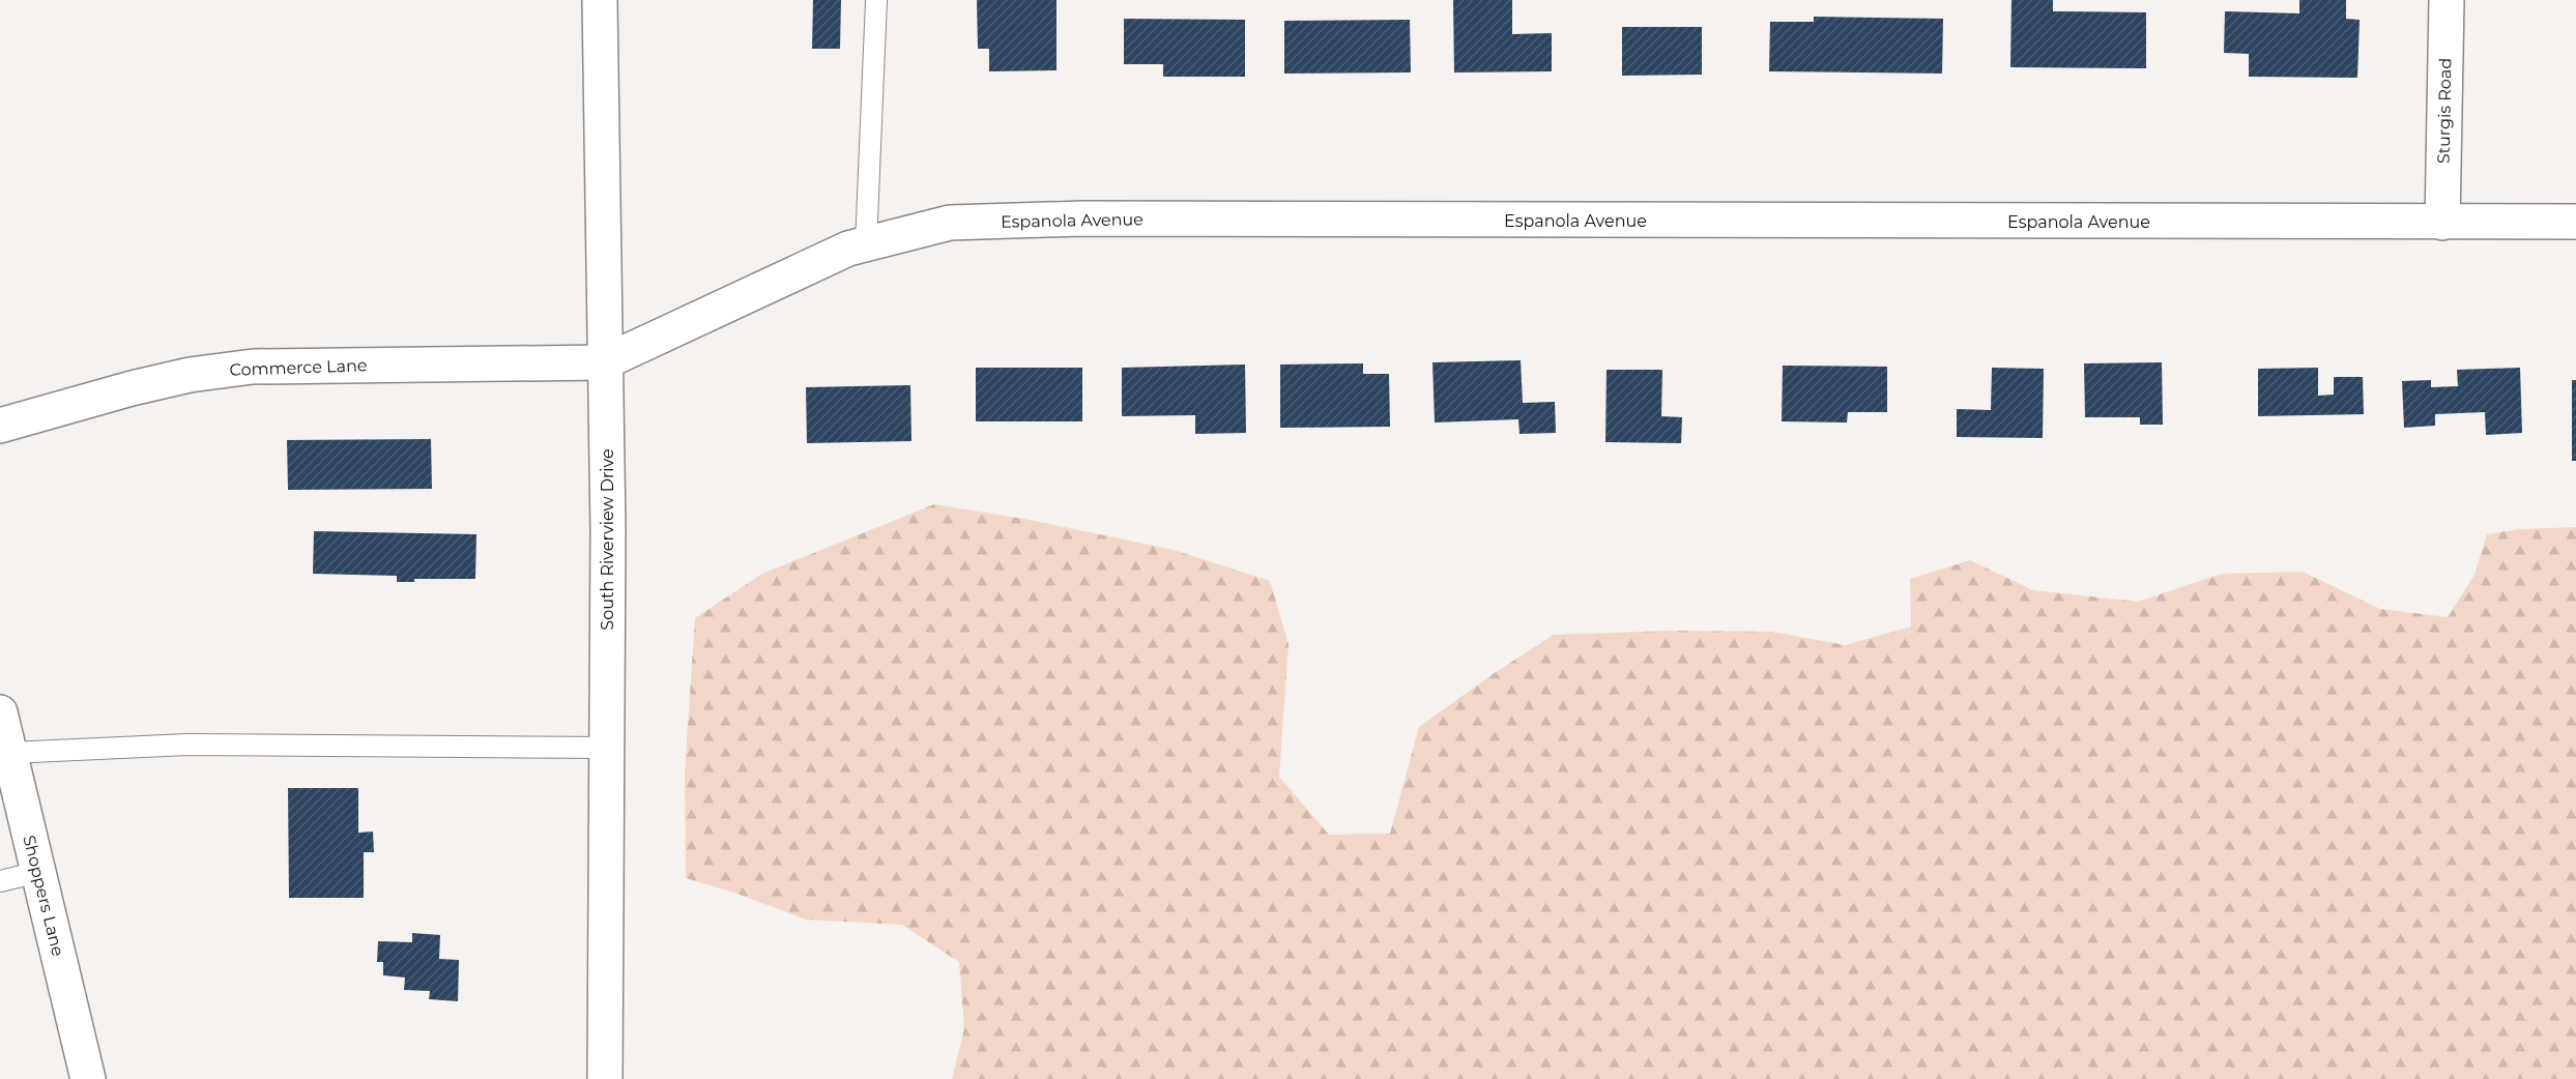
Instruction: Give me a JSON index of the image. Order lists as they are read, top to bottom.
{
  "streets": {
    "street": [
      "Sturgis Road",
      "Espanola Avenue",
      "Commerce Lane",
      "South Riverview Drive",
      "Shoppers Lane"
    ]
  },
  "crossings": [
    ["Sturgis Road", "Espanola Avenue"],
    ["Espanola Avenue", "Commerce Lane"],
    ["Espanola Avenue", "South Riverview Drive"],
    ["Commerce Lane", "South Riverview Drive"]
  ]
}
